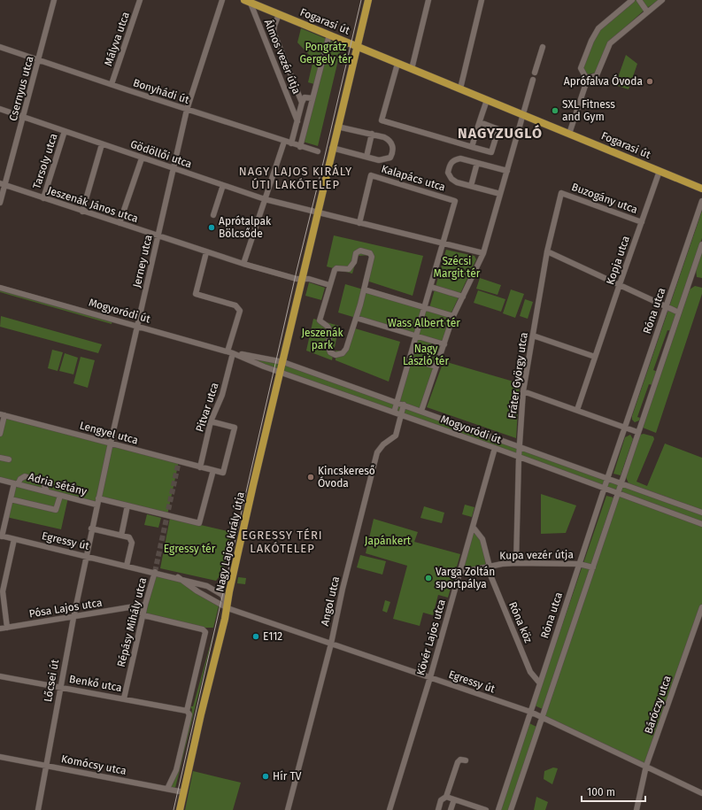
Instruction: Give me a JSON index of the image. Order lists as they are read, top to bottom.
{
  "streets": {
    "main road": ["Fogarasi út", "Nagy Lajos király útja"],
    "street": [
      "Mályva utca",
      "Álmos vezér útja",
      "Csernyus utca",
      "Bonyhádi út",
      "Gödöllői utca",
      "Tarsoly utca",
      "Kalapács utca",
      "Buzogány utca",
      "Jeszenák János utca",
      "Kopja utca",
      "Jerney utca",
      "Mogyoródi út",
      "Róna utca",
      "Fráter György utca",
      "Pitvar utca",
      "Lengyel utca",
      "Adria sétány",
      "Egressy út",
      "Kupa vezér útja",
      "Angol utca",
      "Pósa Lajos utca",
      "Répásy Mihály utca",
      "Róna köz",
      "Kövér Lajos utca",
      "Lőcsei út",
      "Benkő utca",
      "Báróczy utca",
      "Komócsy utca"
    ]
  },
  "crossings": [
    ["Fogarasi út", "Álmos vezér útja"],
    ["Fogarasi út", "Kopja utca"],
    ["Fogarasi út", "Nagy Lajos király útja"],
    ["Mályva utca", "Bonyhádi út"],
    ["Álmos vezér útja", "Bonyhádi út"],
    ["Csernyus utca", "Bonyhádi út"],
    ["Csernyus utca", "Gödöllői utca"],
    ["Csernyus utca", "Jeszenák János utca"],
    ["Bonyhádi út", "Jerney utca"],
    ["Gödöllői utca", "Tarsoly utca"],
    ["Gödöllői utca", "Jerney utca"],
    ["Gödöllői utca", "Nagy Lajos király útja"],
    ["Tarsoly utca", "Jeszenák János utca"],
    ["Buzogány utca", "Kopja utca"],
    ["Buzogány utca", "Fráter György utca"],
    ["Jeszenák János utca", "Jerney utca"],
    ["Jeszenák János utca", "Pitvar utca"],
    ["Jeszenák János utca", "Nagy Lajos király útja"],
    ["Jerney utca", "Mogyoródi út"],
    ["Jerney utca", "Lengyel utca"],
    ["Jerney utca", "Adria sétány"],
    ["Jerney utca", "Egressy út"],
    ["Jerney utca", "Lőcsei út"],
    ["Mogyoródi út", "Róna utca"],
    ["Mogyoródi út", "Fráter György utca"],
    ["Mogyoródi út", "Pitvar utca"],
    ["Mogyoródi út", "Nagy Lajos király útja"],
    ["Mogyoródi út", "Angol utca"],
    ["Mogyoródi út", "Kövér Lajos utca"],
    ["Róna utca", "Egressy út"],
    ["Róna utca", "Kupa vezér útja"],
    ["Róna utca", "Róna köz"],
    ["Fráter György utca", "Kupa vezér útja"],
    ["Pitvar utca", "Lengyel utca"],
    ["Adria sétány", "Egressy út"],
    ["Egressy út", "Nagy Lajos király útja"],
    ["Egressy út", "Angol utca"],
    ["Egressy út", "Répásy Mihály utca"],
    ["Egressy út", "Kövér Lajos utca"],
    ["Egressy út", "Lőcsei út"],
    ["Egressy út", "Báróczy utca"],
    ["Nagy Lajos király útja", "Komócsy utca"],
    ["Kupa vezér útja", "Róna köz"],
    ["Kupa vezér útja", "Kövér Lajos utca"],
    ["Pósa Lajos utca", "Répásy Mihály utca"],
    ["Pósa Lajos utca", "Lőcsei út"],
    ["Répásy Mihály utca", "Benkő utca"],
    ["Róna köz", "Kövér Lajos utca"],
    ["Lőcsei út", "Benkő utca"],
    ["Lőcsei út", "Komócsy utca"]
  ],
  "districts": ["NAGYZUGLÓ", "NAGY LAJOS KIRÁLY ÚTI LAKÓTELEP", "EGRESSY TÉRI LAKÓTELEP"],
  "parks": [
    "Pongrátz Gergely tér",
    "Szécsi Margit tér",
    "Wass Albert tér",
    "Jeszenák park",
    "Nagy László tér",
    "Japánkert",
    "Egressy tér"
  ],
  "places": [
    "Aprófalva Óvoda",
    "SXL Fitness and Gym",
    "Aprótalpak Bölcsőde",
    "Kincskereső Óvoda",
    "Varga Zoltán sportpálya",
    "E112",
    "Hír TV"
  ],
  "scale_bar": "100 m"
}
